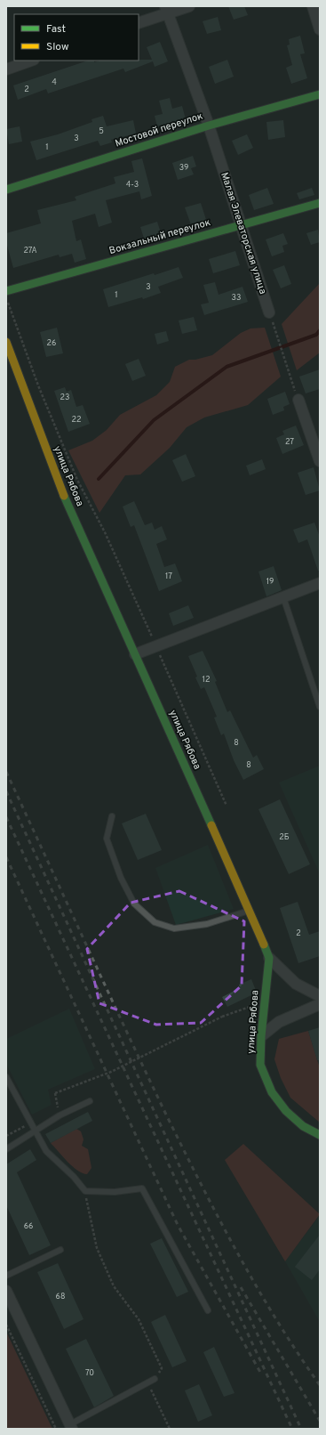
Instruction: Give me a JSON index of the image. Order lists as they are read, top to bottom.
{
  "streets": {
    "street": [
      "Мостовой переулок",
      "Малая Элеваторская улица",
      "Вокзальный переулок",
      "улица Рябова"
    ]
  },
  "crossings": [
    ["Мостовой переулок", "Малая Элеваторская улица"],
    ["Малая Элеваторская улица", "Вокзальный переулок"]
  ],
  "house_numbers": [
    "4",
    "2",
    "5",
    "3",
    "1",
    "39",
    "4-3",
    "27А",
    "3",
    "1",
    "33",
    "26",
    "23",
    "22",
    "27",
    "17",
    "19",
    "12",
    "8",
    "8",
    "2Б",
    "2",
    "66",
    "68",
    "70"
  ],
  "legend": ["Fast", "Slow"]
}
